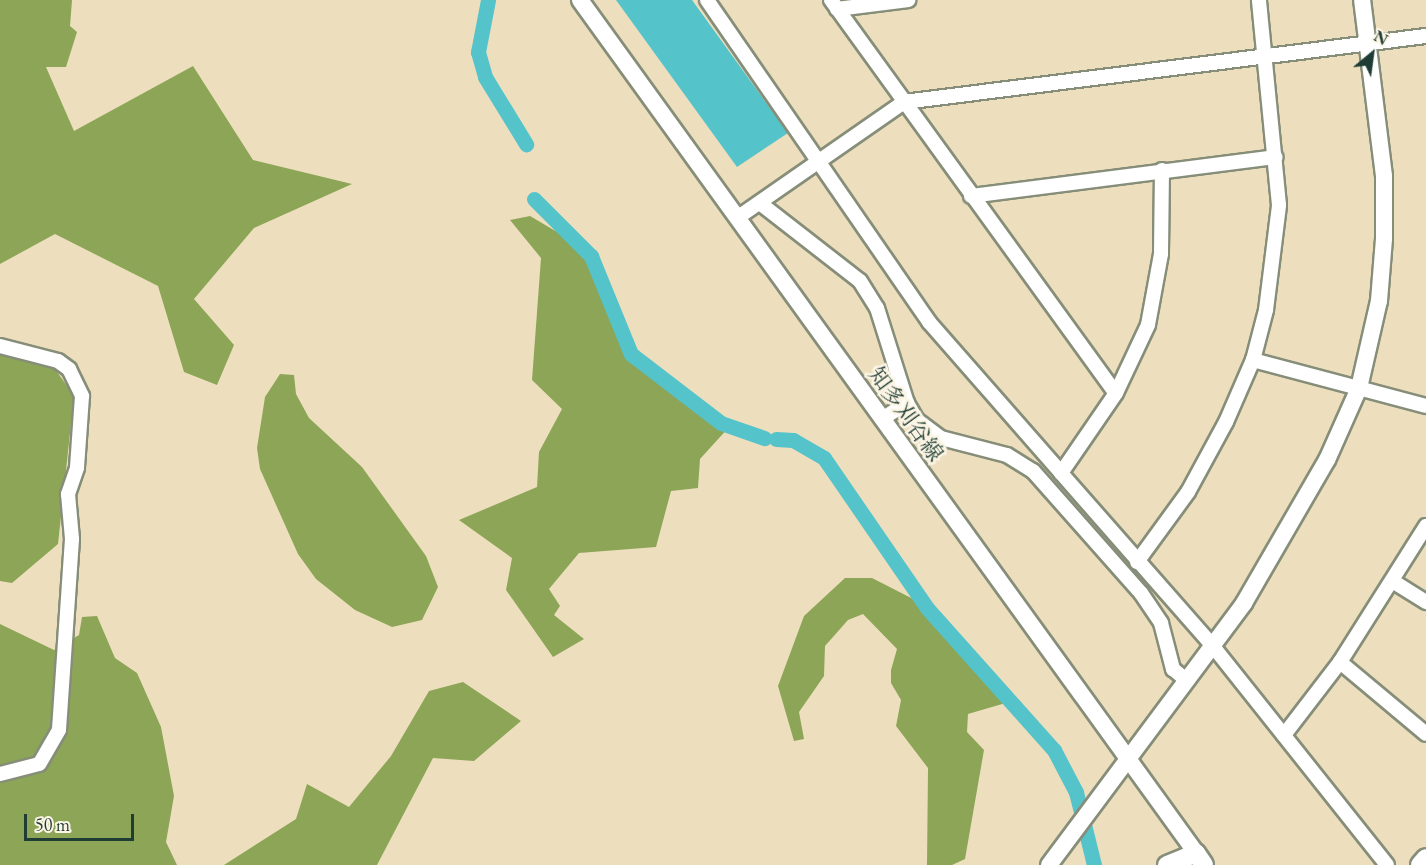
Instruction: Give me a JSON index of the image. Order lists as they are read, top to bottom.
{
  "streets": {
    "street": ["知多刈谷線"]
  },
  "scale_bar": "50 m",
  "north": "top right"
}
